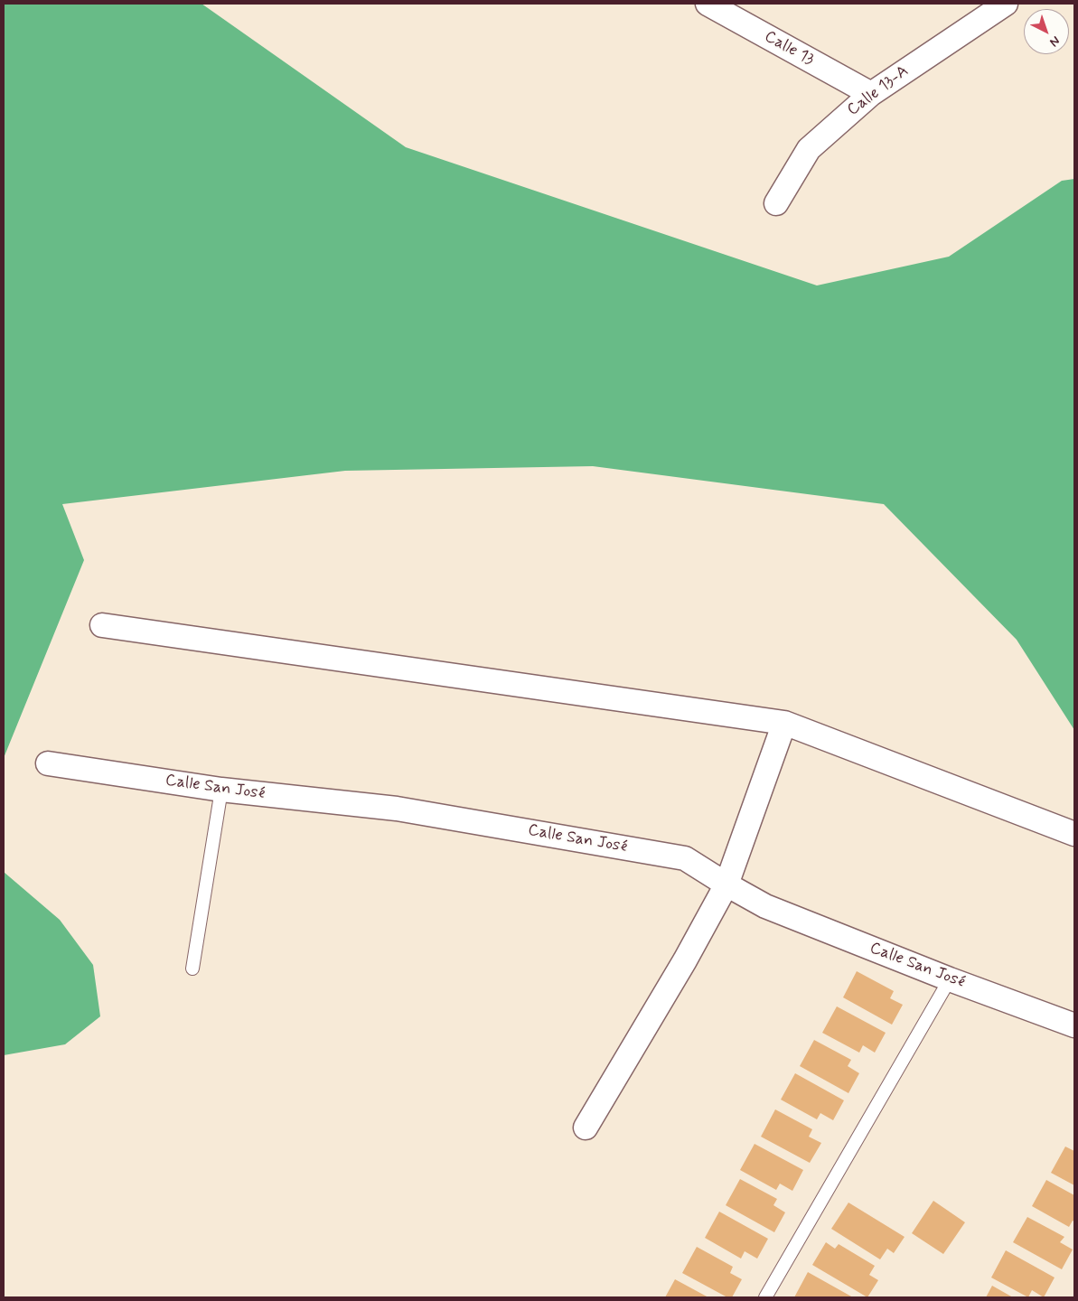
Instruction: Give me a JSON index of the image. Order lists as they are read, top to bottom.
{
  "streets": {
    "street": ["Calle 13", "Calle 13-A", "Calle San José"]
  },
  "crossings": [
    ["Calle 13", "Calle 13-A"]
  ],
  "north": "bottom right"
}
